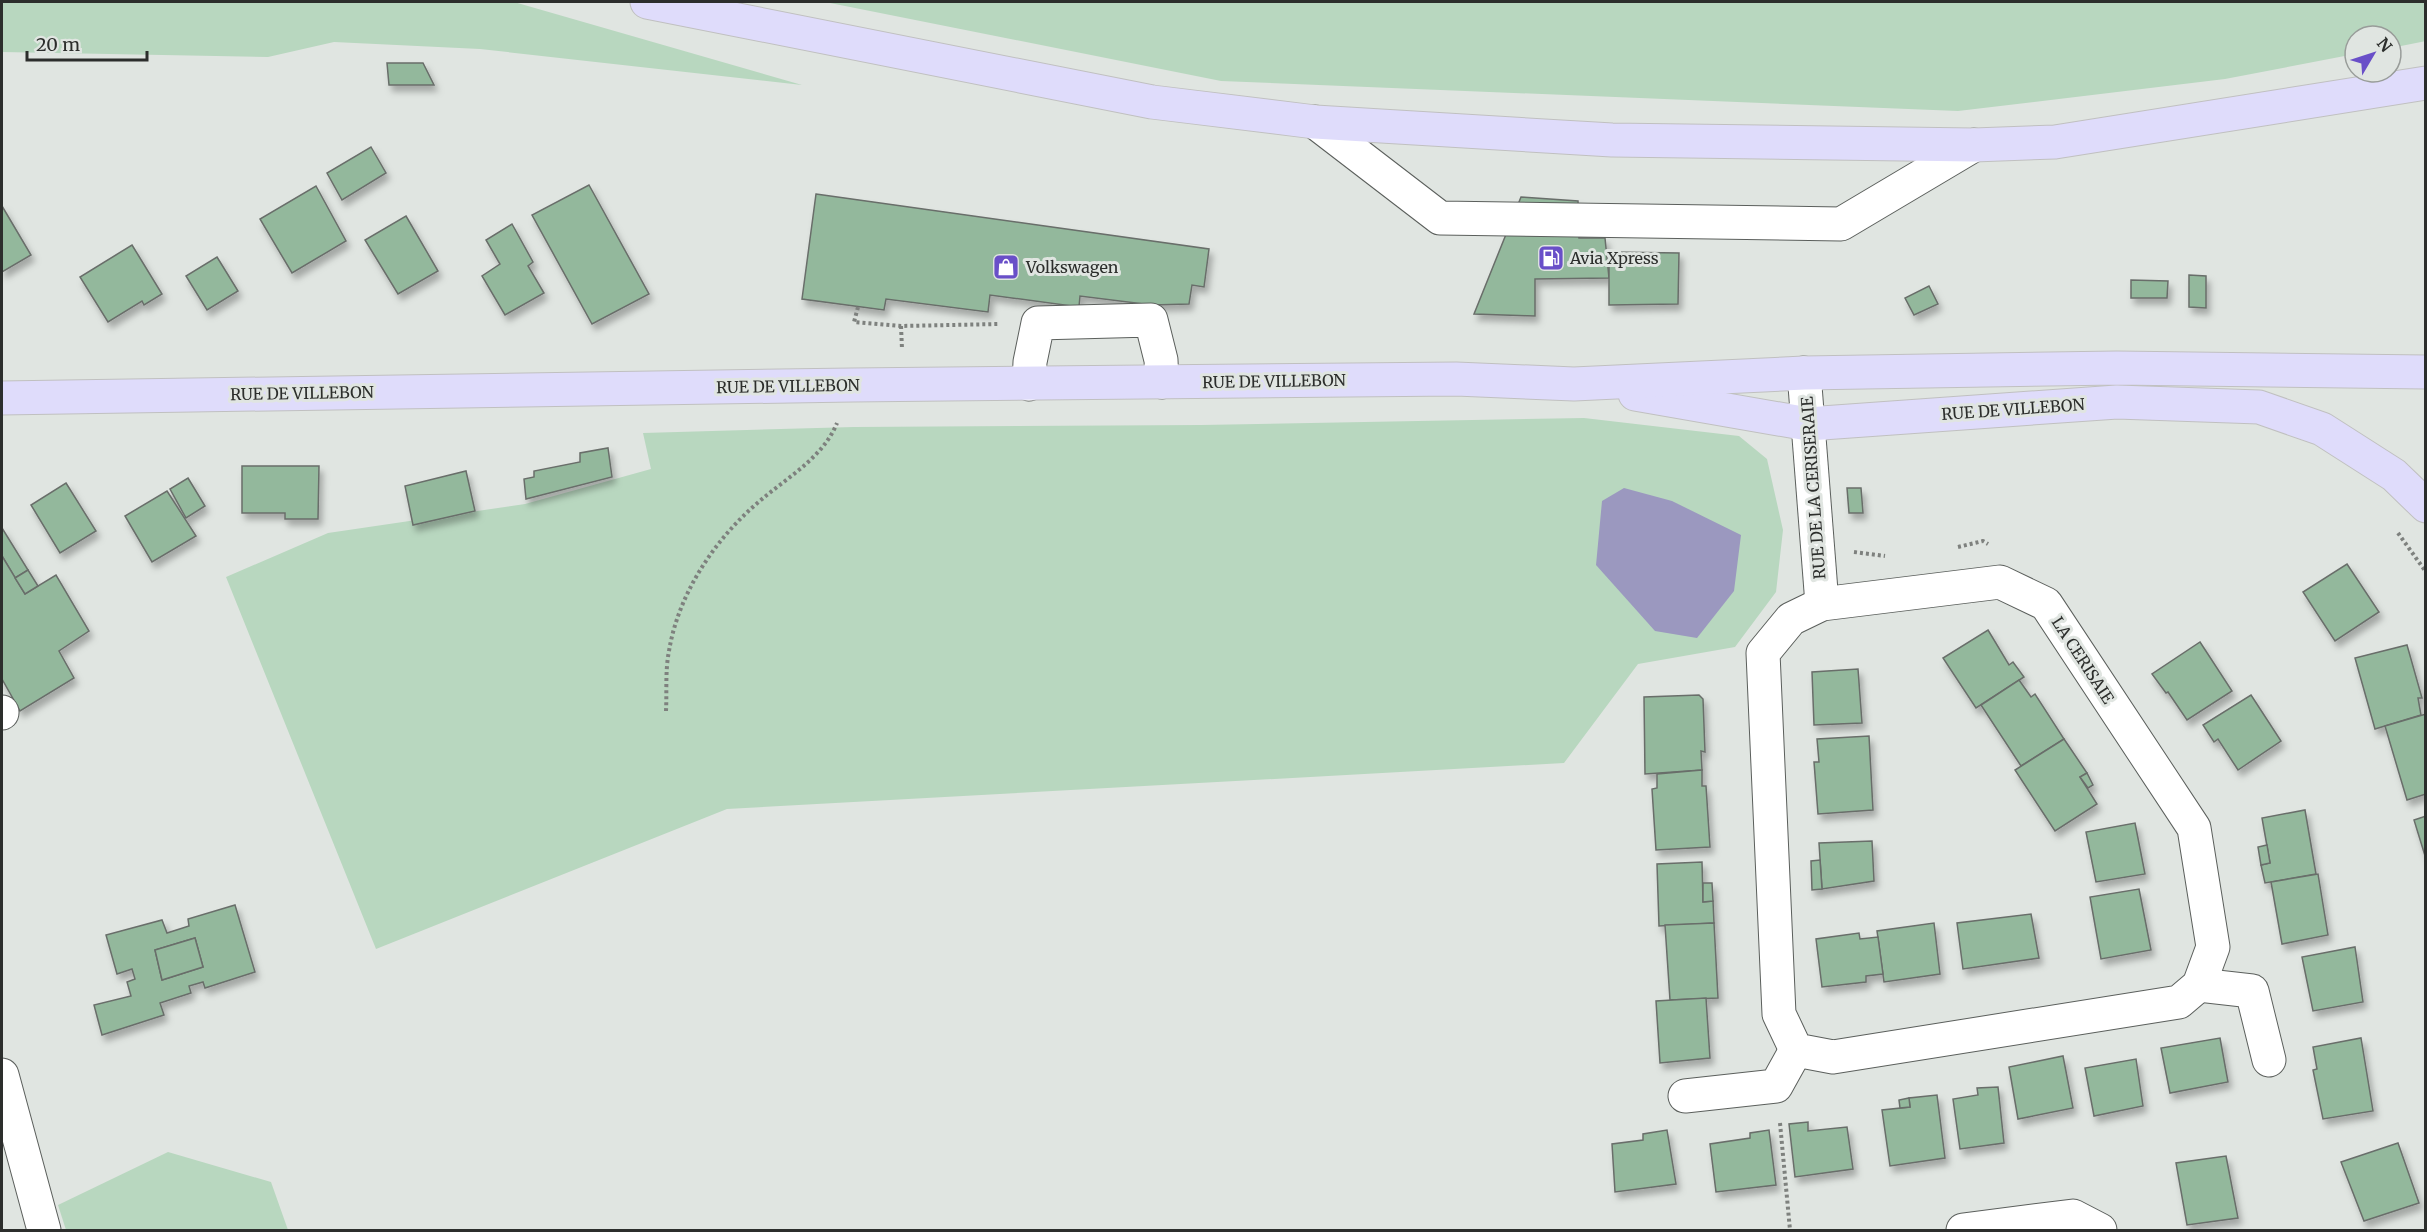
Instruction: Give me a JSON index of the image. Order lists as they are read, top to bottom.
{
  "streets": {
    "main road": ["RUE DE VILLEBON"],
    "street": ["RUE DE LA CERISERAIE", "LA CERISAIE"]
  },
  "crossings": [
    ["RUE DE VILLEBON", "RUE DE LA CERISERAIE"],
    ["RUE DE LA CERISERAIE", "LA CERISAIE"]
  ],
  "places": {
    "fuel station": ["Avia Xpress"],
    "shop": ["Volkswagen"]
  },
  "scale_bar": "20 m",
  "north": "top right"
}
